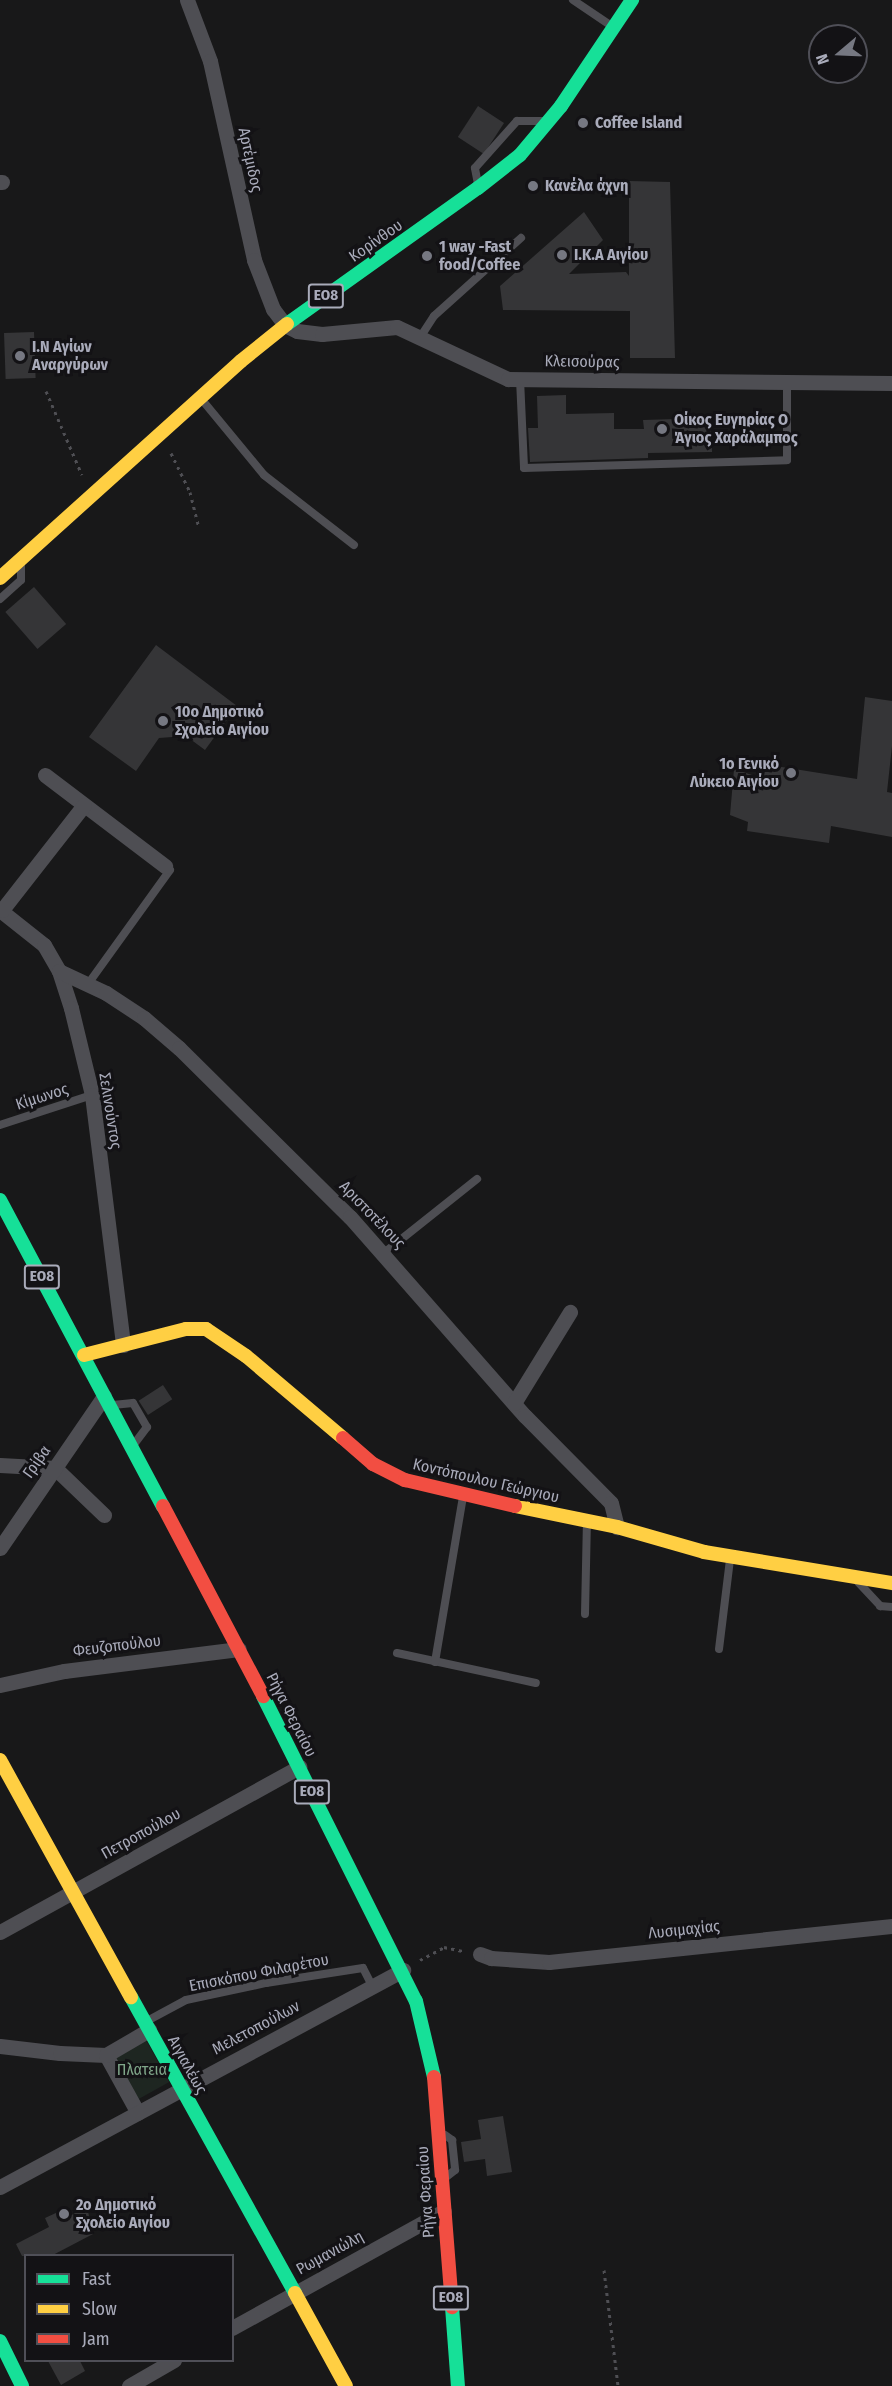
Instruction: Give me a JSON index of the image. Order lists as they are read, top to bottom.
{
  "streets": {
    "main road": [
      "Κορίνθου",
      "ΕΟ8",
      "Κοντόπουλου Γεώργιου",
      "Ρήγα Φεραίου",
      "Αιγιαλέως"
    ],
    "street": [
      "Αρτέμιδος",
      "Κλεισούρας",
      "Σελινούντος",
      "Αριστοτέλους",
      "Γρίβα",
      "Φευζοπούλου",
      "Πετροπούλου",
      "Λυσιμαχίας",
      "Μελετοπούλων",
      "Ρωμανιώλη"
    ],
    "lane": ["Κίμωνος", "Επισκόπου Φιλαρέτου"]
  },
  "crossings": [
    ["Αρτέμιδος", "Κορίνθου"],
    ["Αρτέμιδος", "Κλεισούρας"],
    ["Κορίνθου", "Κλεισούρας"],
    ["Κίμωνος", "Σελινούντος"],
    ["Σελινούντος", "Αριστοτέλους"],
    ["Σελινούντος", "Κοντόπουλου Γεώργιου"],
    ["Αριστοτέλους", "Κοντόπουλου Γεώργιου"],
    ["Γρίβα", "Ρήγα Φεραίου"],
    ["Κοντόπουλου Γεώργιου", "Ρήγα Φεραίου"],
    ["Φευζοπούλου", "Ρήγα Φεραίου"],
    ["Ρήγα Φεραίου", "Πετροπούλου"],
    ["Ρήγα Φεραίου", "Μελετοπούλων"],
    ["Ρήγα Φεραίου", "Ρωμανιώλη"],
    ["Πετροπούλου", "Αιγιαλέως"],
    ["Επισκόπου Φιλαρέτου", "Μελετοπούλων"],
    ["Επισκόπου Φιλαρέτου", "Αιγιαλέως"],
    ["Μελετοπούλων", "Αιγιαλέως"],
    ["Αιγιαλέως", "Ρωμανιώλη"]
  ],
  "parks": ["Πλατεια"],
  "places": [
    "Coffee Island",
    "Κανέλα άχνη",
    "Ι.Κ.Α Αιγίου",
    "1 way -Fast food/Coffee",
    "Ι.Ν Αγίων Αναργύρων",
    "Οίκος Ευγηρίας Ο Άγιος Χαράλαμπος",
    "10o Δημοτικό Σχολείο Αιγίου",
    "1o Γενικό Λύκειο Αιγίου",
    "2ο Δημοτικό Σχολείο Αιγίου"
  ],
  "legend": ["Fast", "Slow", "Jam"],
  "north": "left"
}
